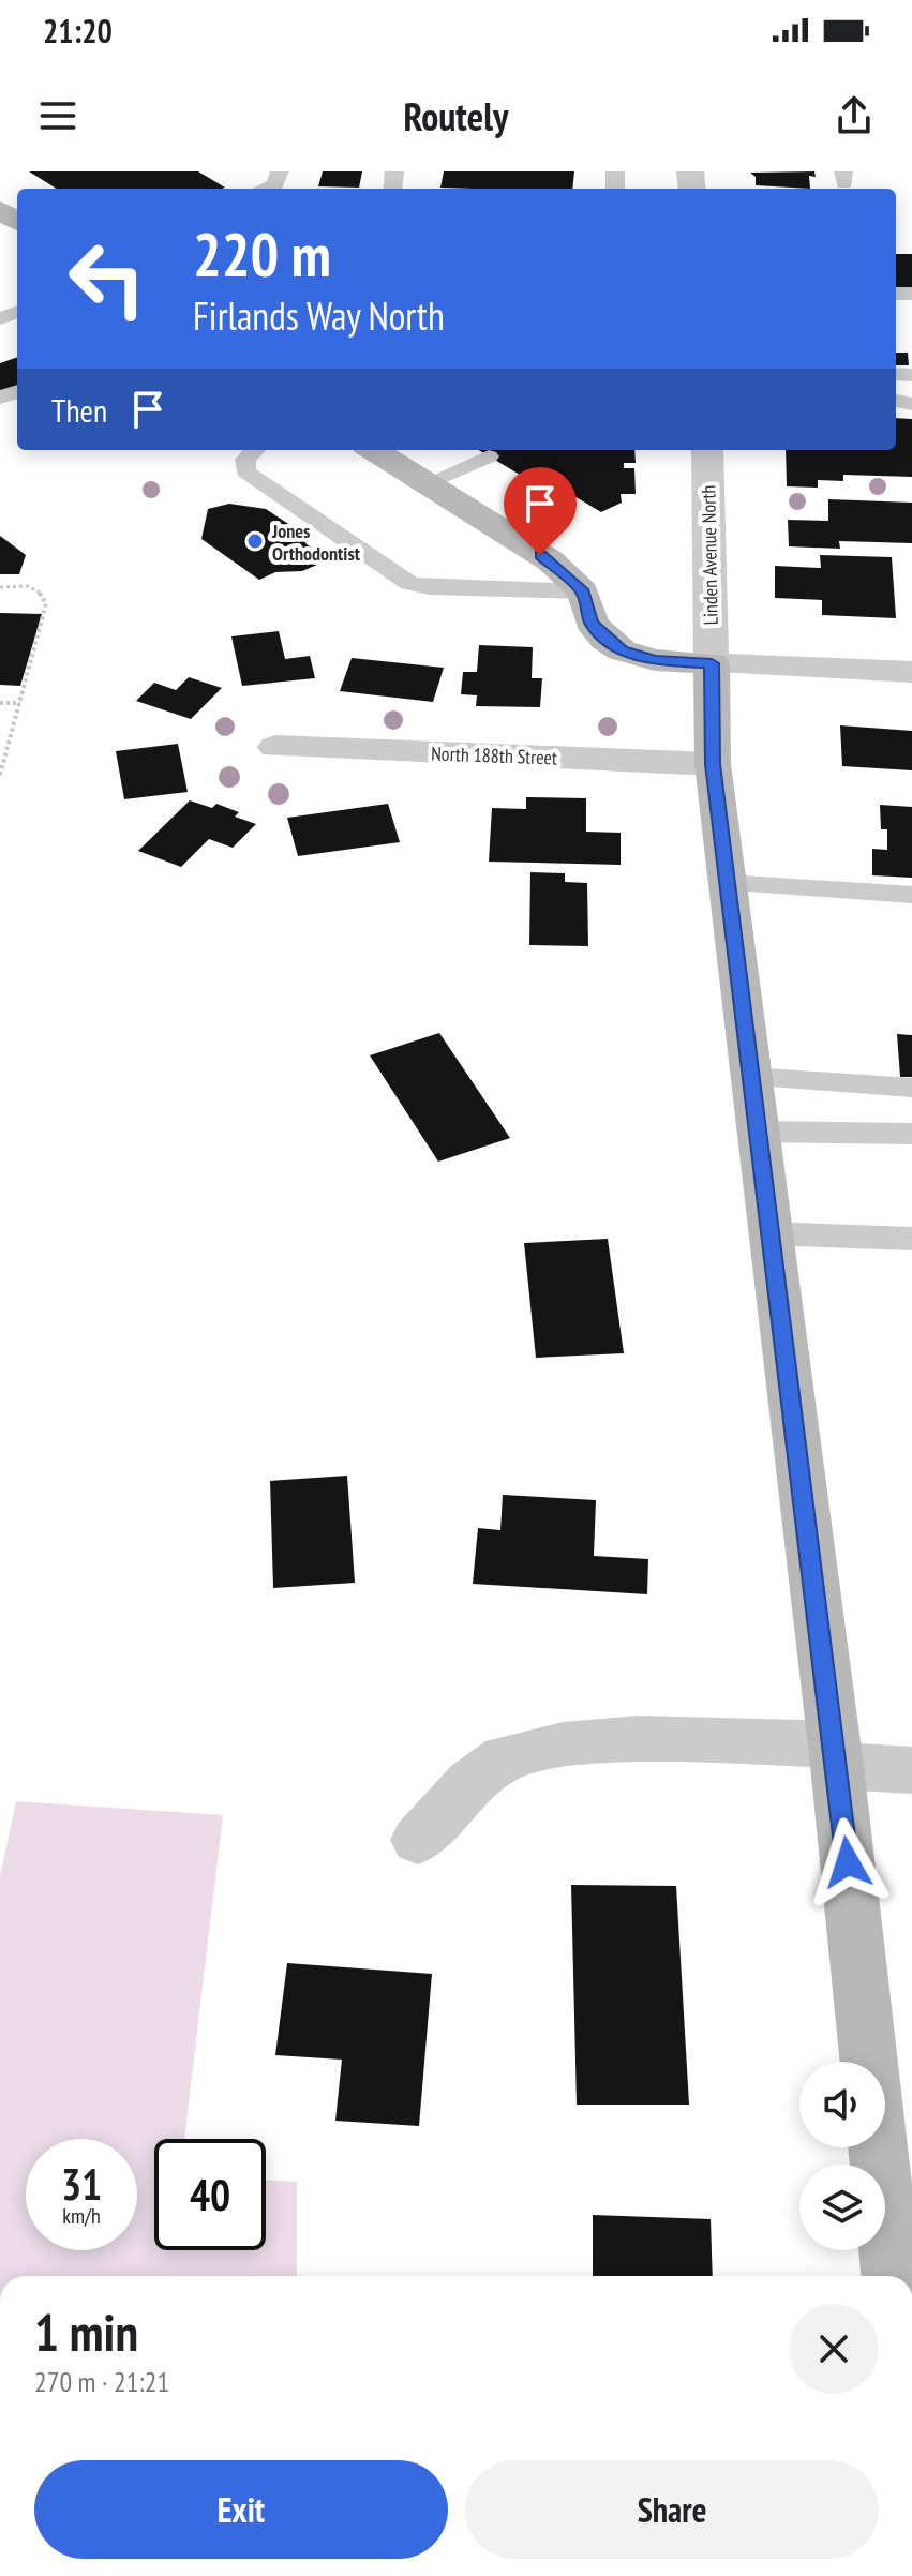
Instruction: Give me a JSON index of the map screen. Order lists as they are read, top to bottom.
{
  "streets": {
    "street": ["Linden Avenue North", "North 188th Street"]
  },
  "places": ["Jones Orthodontist"],
  "page": {
    "status": "21:20",
    "header": "Routely",
    "turn": ["220 m", "Firlands Way North"],
    "then": "Then",
    "speed": "31 km/h",
    "limit": "40",
    "heading": ["1 min", "270 m · 21:21"],
    "buttons": ["Exit", "Share"]
  }
}
